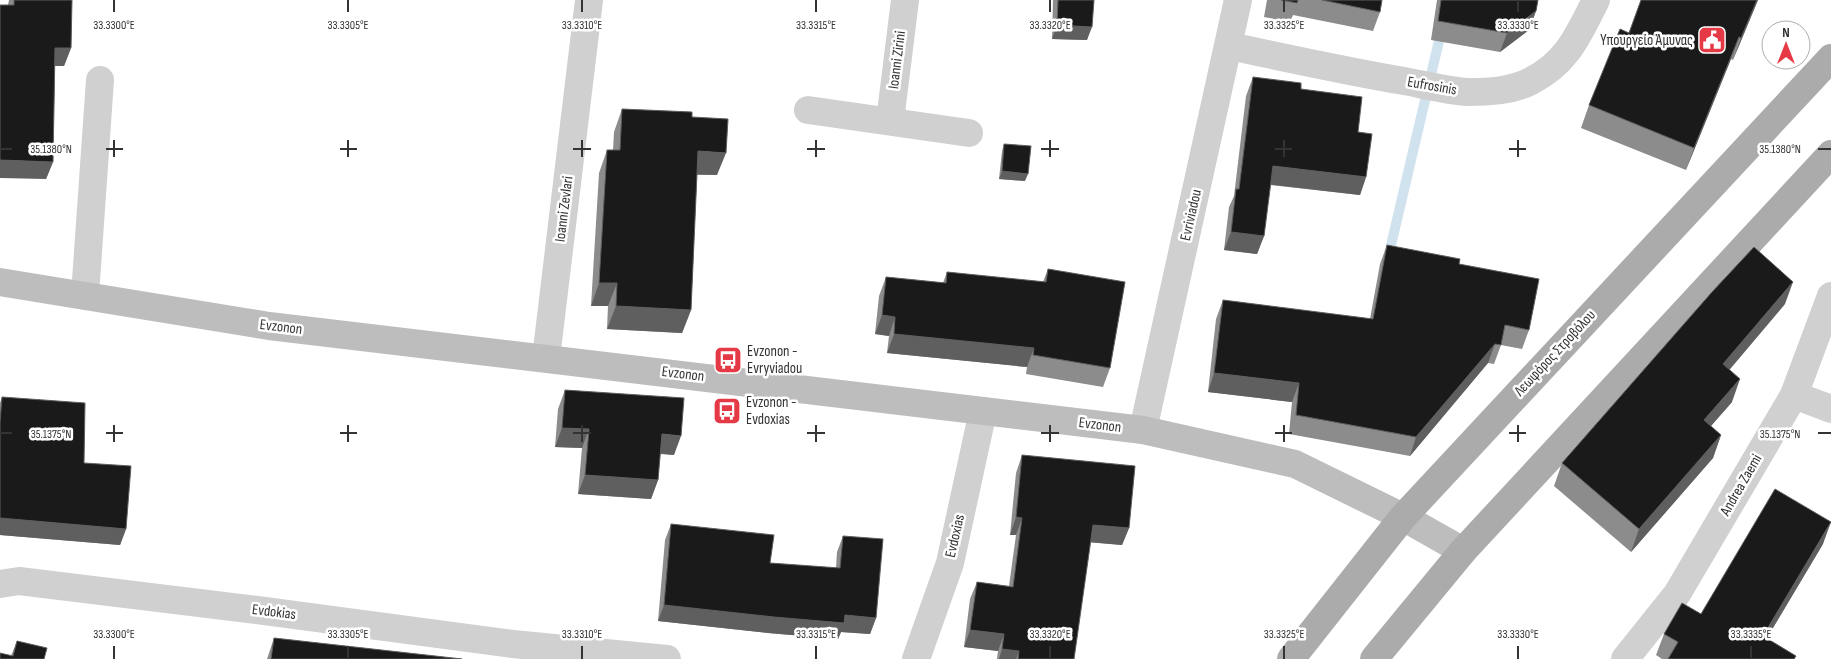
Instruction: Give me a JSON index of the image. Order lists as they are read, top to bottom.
{
  "streets": {
    "main road": ["Λεωφόρος Στροβόλου"],
    "street": [
      "Ioanni Zirini",
      "Eufrosinis",
      "Ioanni Zevlari",
      "Evriviadou",
      "Evzonon",
      "Andrea Zaemi",
      "Evdoxias",
      "Evdokias"
    ]
  },
  "crossings": [
    ["Eufrosinis", "Evriviadou"],
    ["Ioanni Zevlari", "Evzonon"],
    ["Evriviadou", "Evzonon"],
    ["Evzonon", "Λεωφόρος Στροβόλου"],
    ["Evzonon", "Evdoxias"]
  ],
  "places": {
    "public building": ["Υπουργείο Άμυνας"],
    "bus stop": ["Evzonon - Evryviadou", "Evzonon - Evdoxias"]
  },
  "north": "top",
  "coordinates": [
    "33.3300°E",
    "33.3305°E",
    "33.3310°E",
    "33.3315°E",
    "33.3320°E",
    "33.3325°E",
    "33.3330°E",
    "35.1380°N",
    "35.1375°N",
    "33.3335°E"
  ]
}
